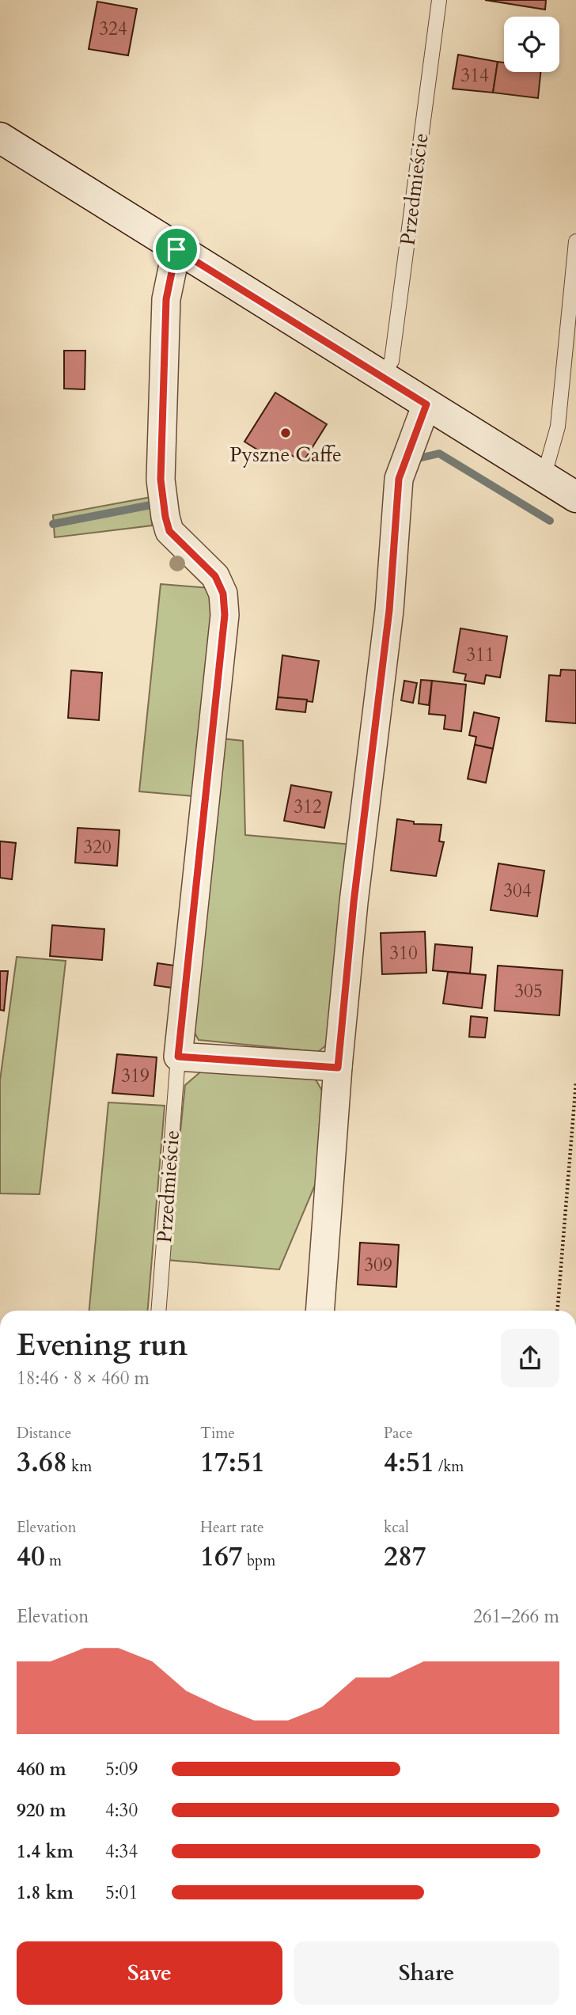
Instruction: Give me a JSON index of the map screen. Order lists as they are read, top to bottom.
{
  "streets": {
    "street": ["Przedmieście"]
  },
  "places": ["Pyszne Caffe"],
  "house_numbers": [
    "324",
    "314",
    "311",
    "312",
    "320",
    "304",
    "310",
    "305",
    "319",
    "309"
  ],
  "page": {
    "heading": ["Evening run", "18:46 · 8 × 460 m"],
    "stats": [
      ["Distance", "3.68 km"],
      ["Time", "17:51"],
      ["Pace", "4:51 /km"],
      ["Elevation", "40 m"],
      ["Heart rate", "167 bpm"],
      ["kcal", "287"]
    ],
    "chart": ["Elevation", "261–266 m"],
    "list": [
      {
        "name": "460 m",
        "note": "5:09"
      },
      {
        "name": "920 m",
        "note": "4:30"
      },
      {
        "name": "1.4 km",
        "note": "4:34"
      },
      {
        "name": "1.8 km",
        "note": "5:01"
      }
    ],
    "buttons": ["Save", "Share"]
  }
}
